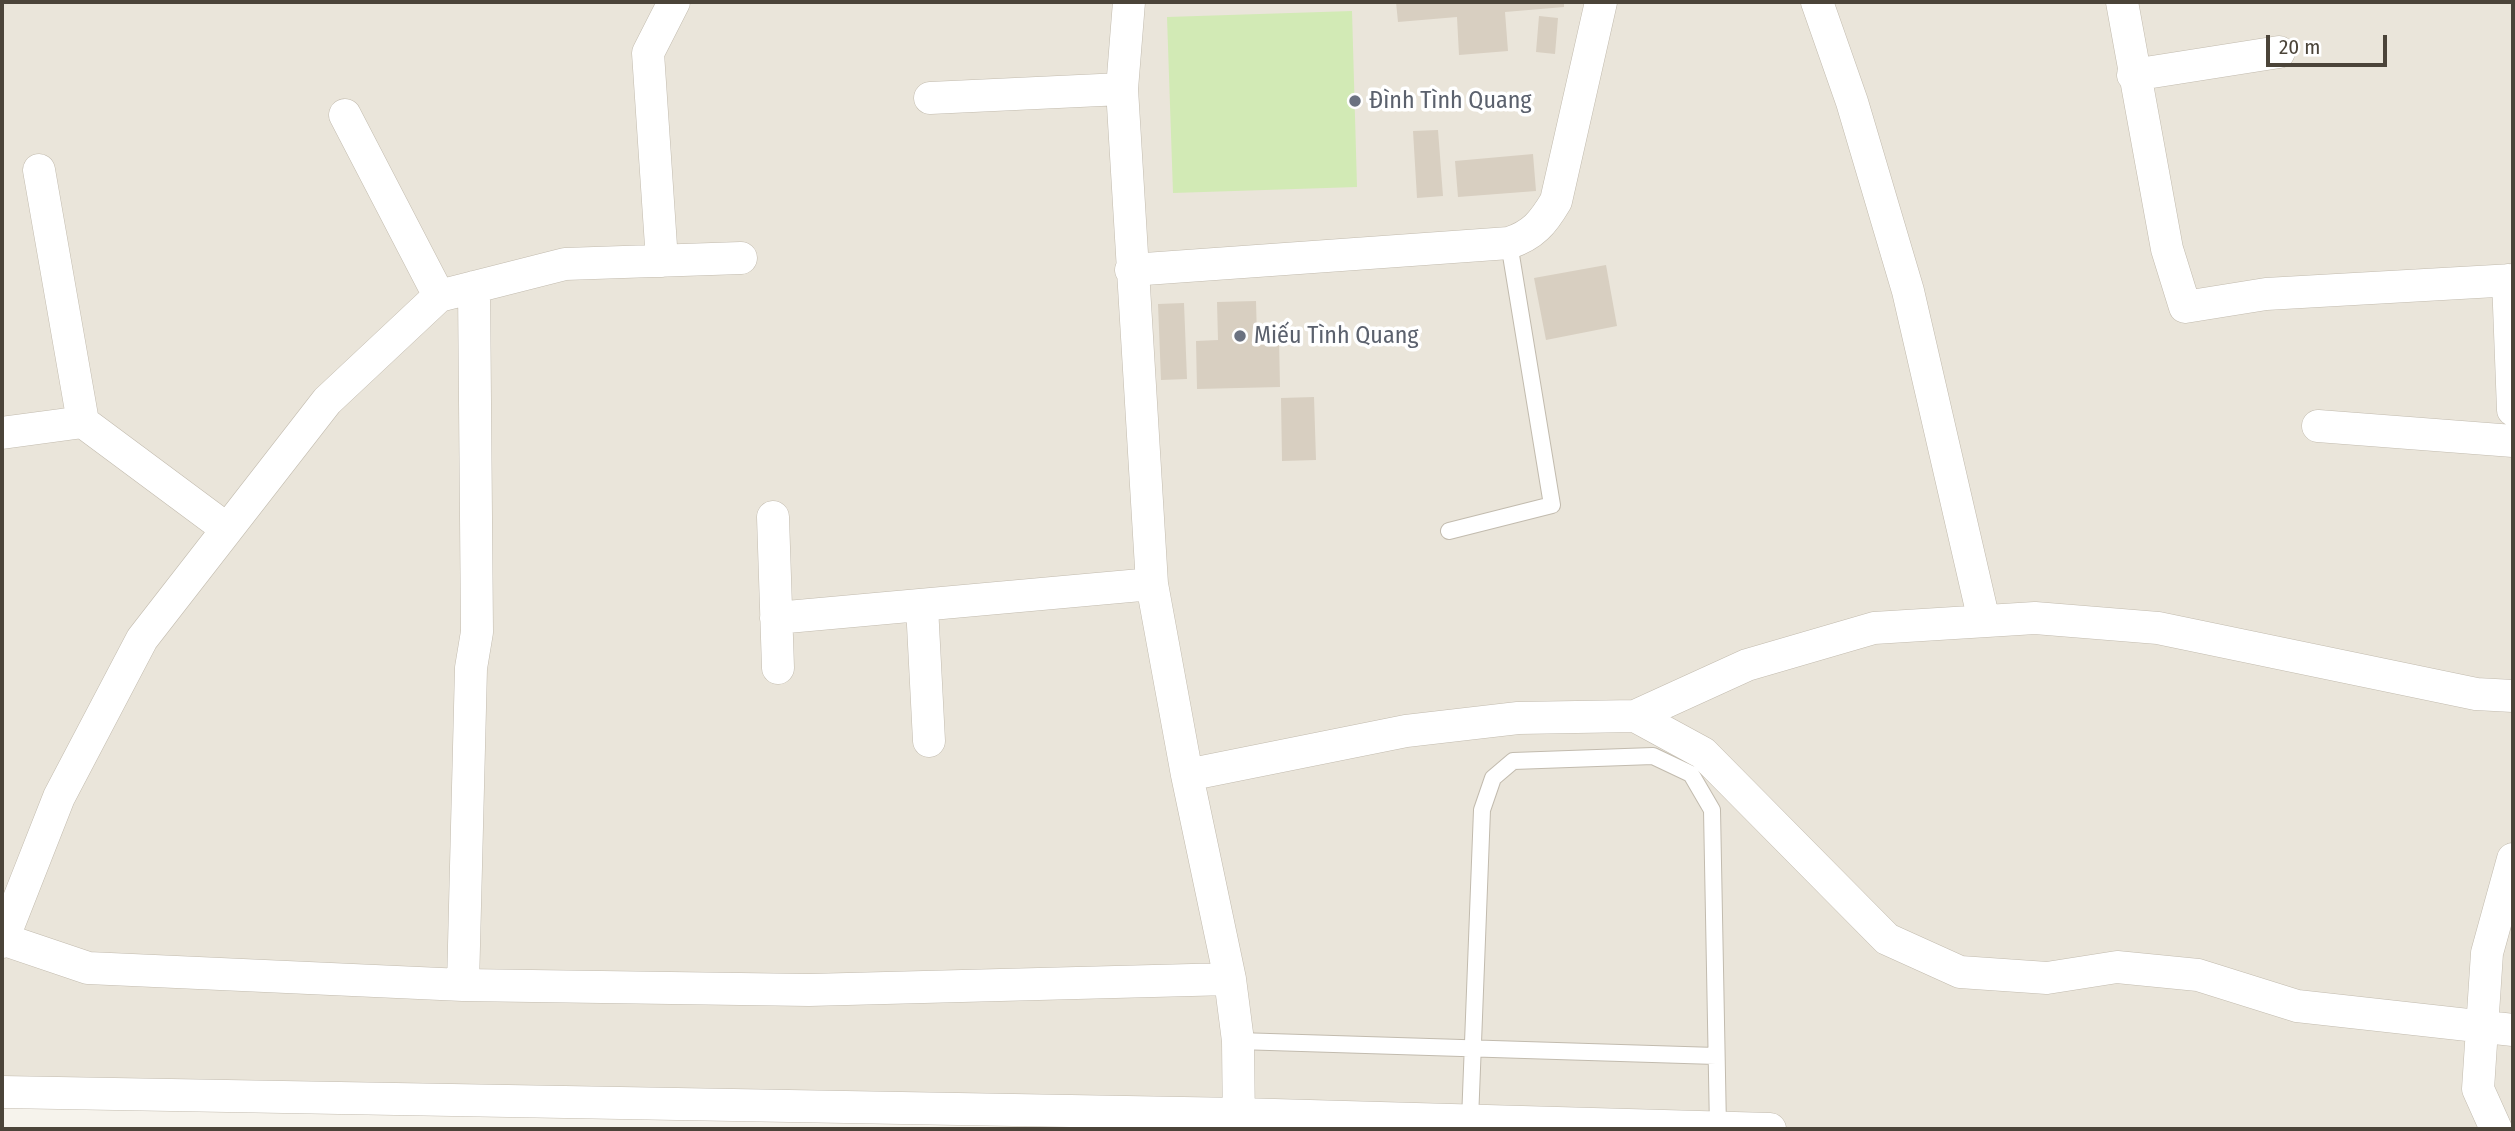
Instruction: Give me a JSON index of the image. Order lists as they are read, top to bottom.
{
  "places": ["Đình Tình Quang", "Miếu Tình Quang"],
  "scale_bar": "20 m"
}
